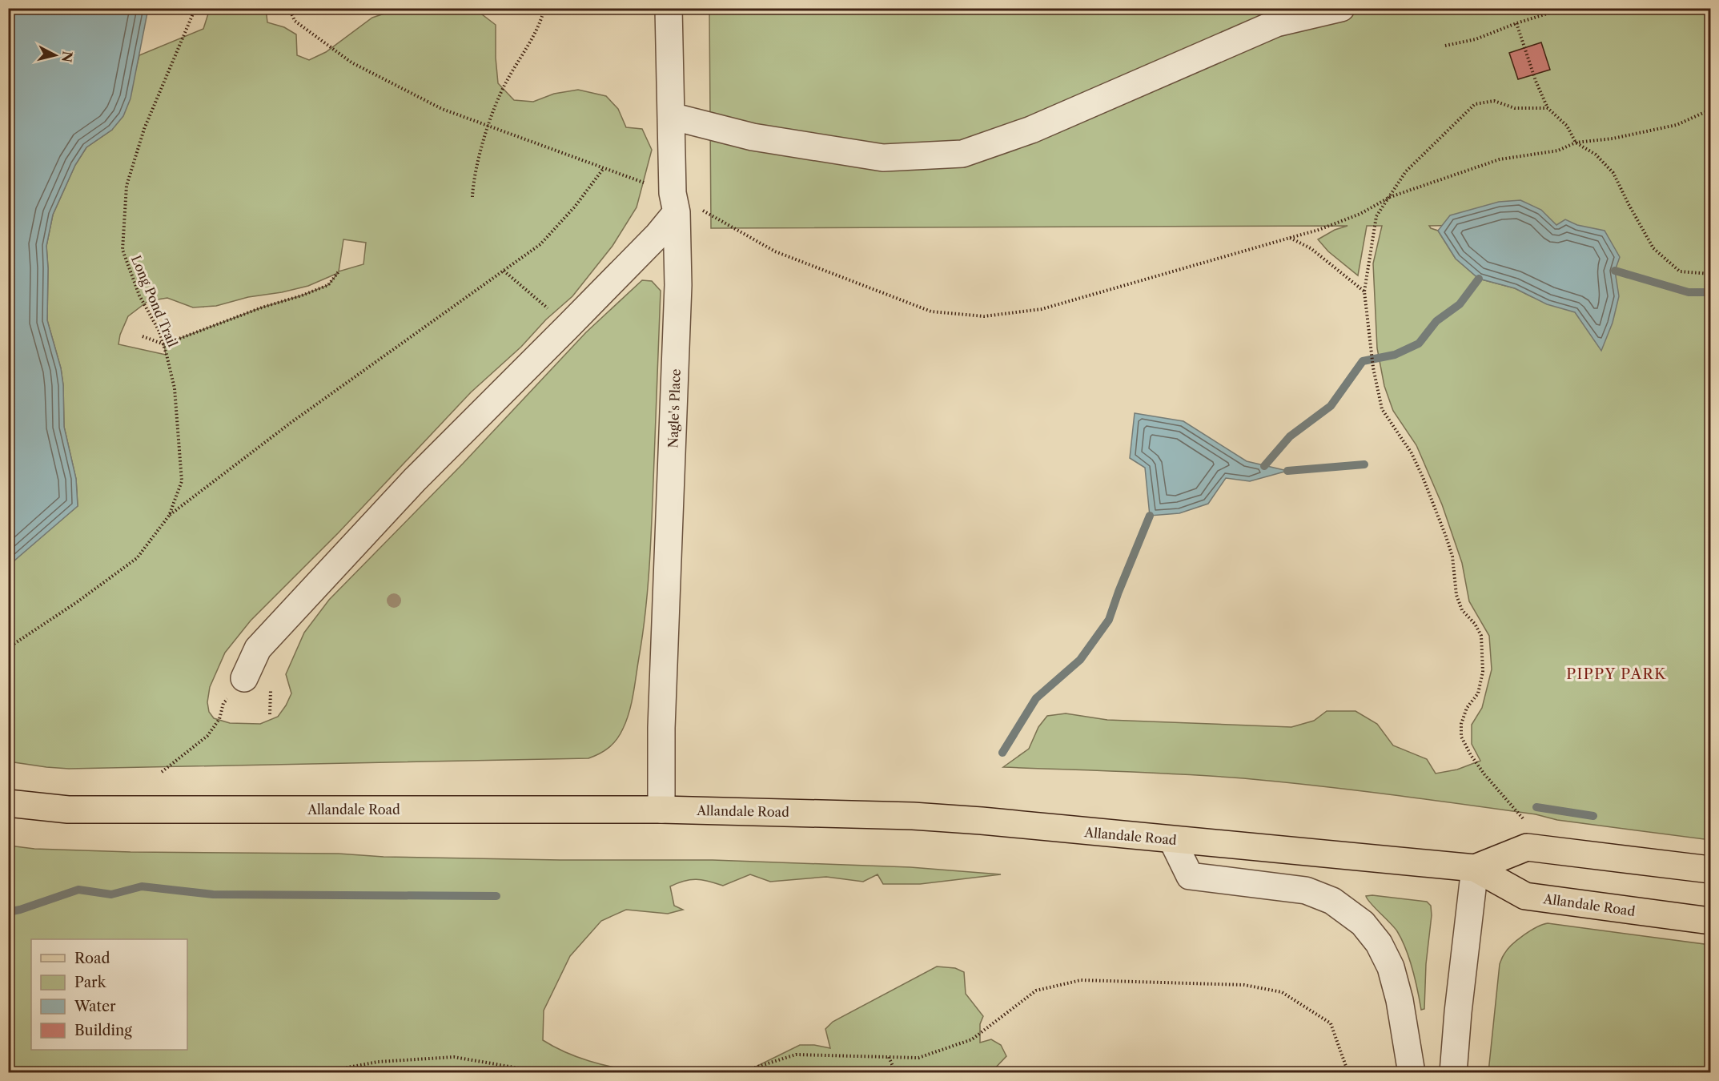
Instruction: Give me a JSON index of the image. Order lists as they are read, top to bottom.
{
  "streets": {
    "main road": ["Allandale Road"],
    "street": ["Nagle's Place"],
    "path": ["Long Pond Trail"]
  },
  "crossings": [
    ["Nagle's Place", "Allandale Road"]
  ],
  "districts": ["PIPPY PARK"],
  "legend": [
    "Road",
    "Park",
    "Water",
    "Building"
  ],
  "north": "right"
}
